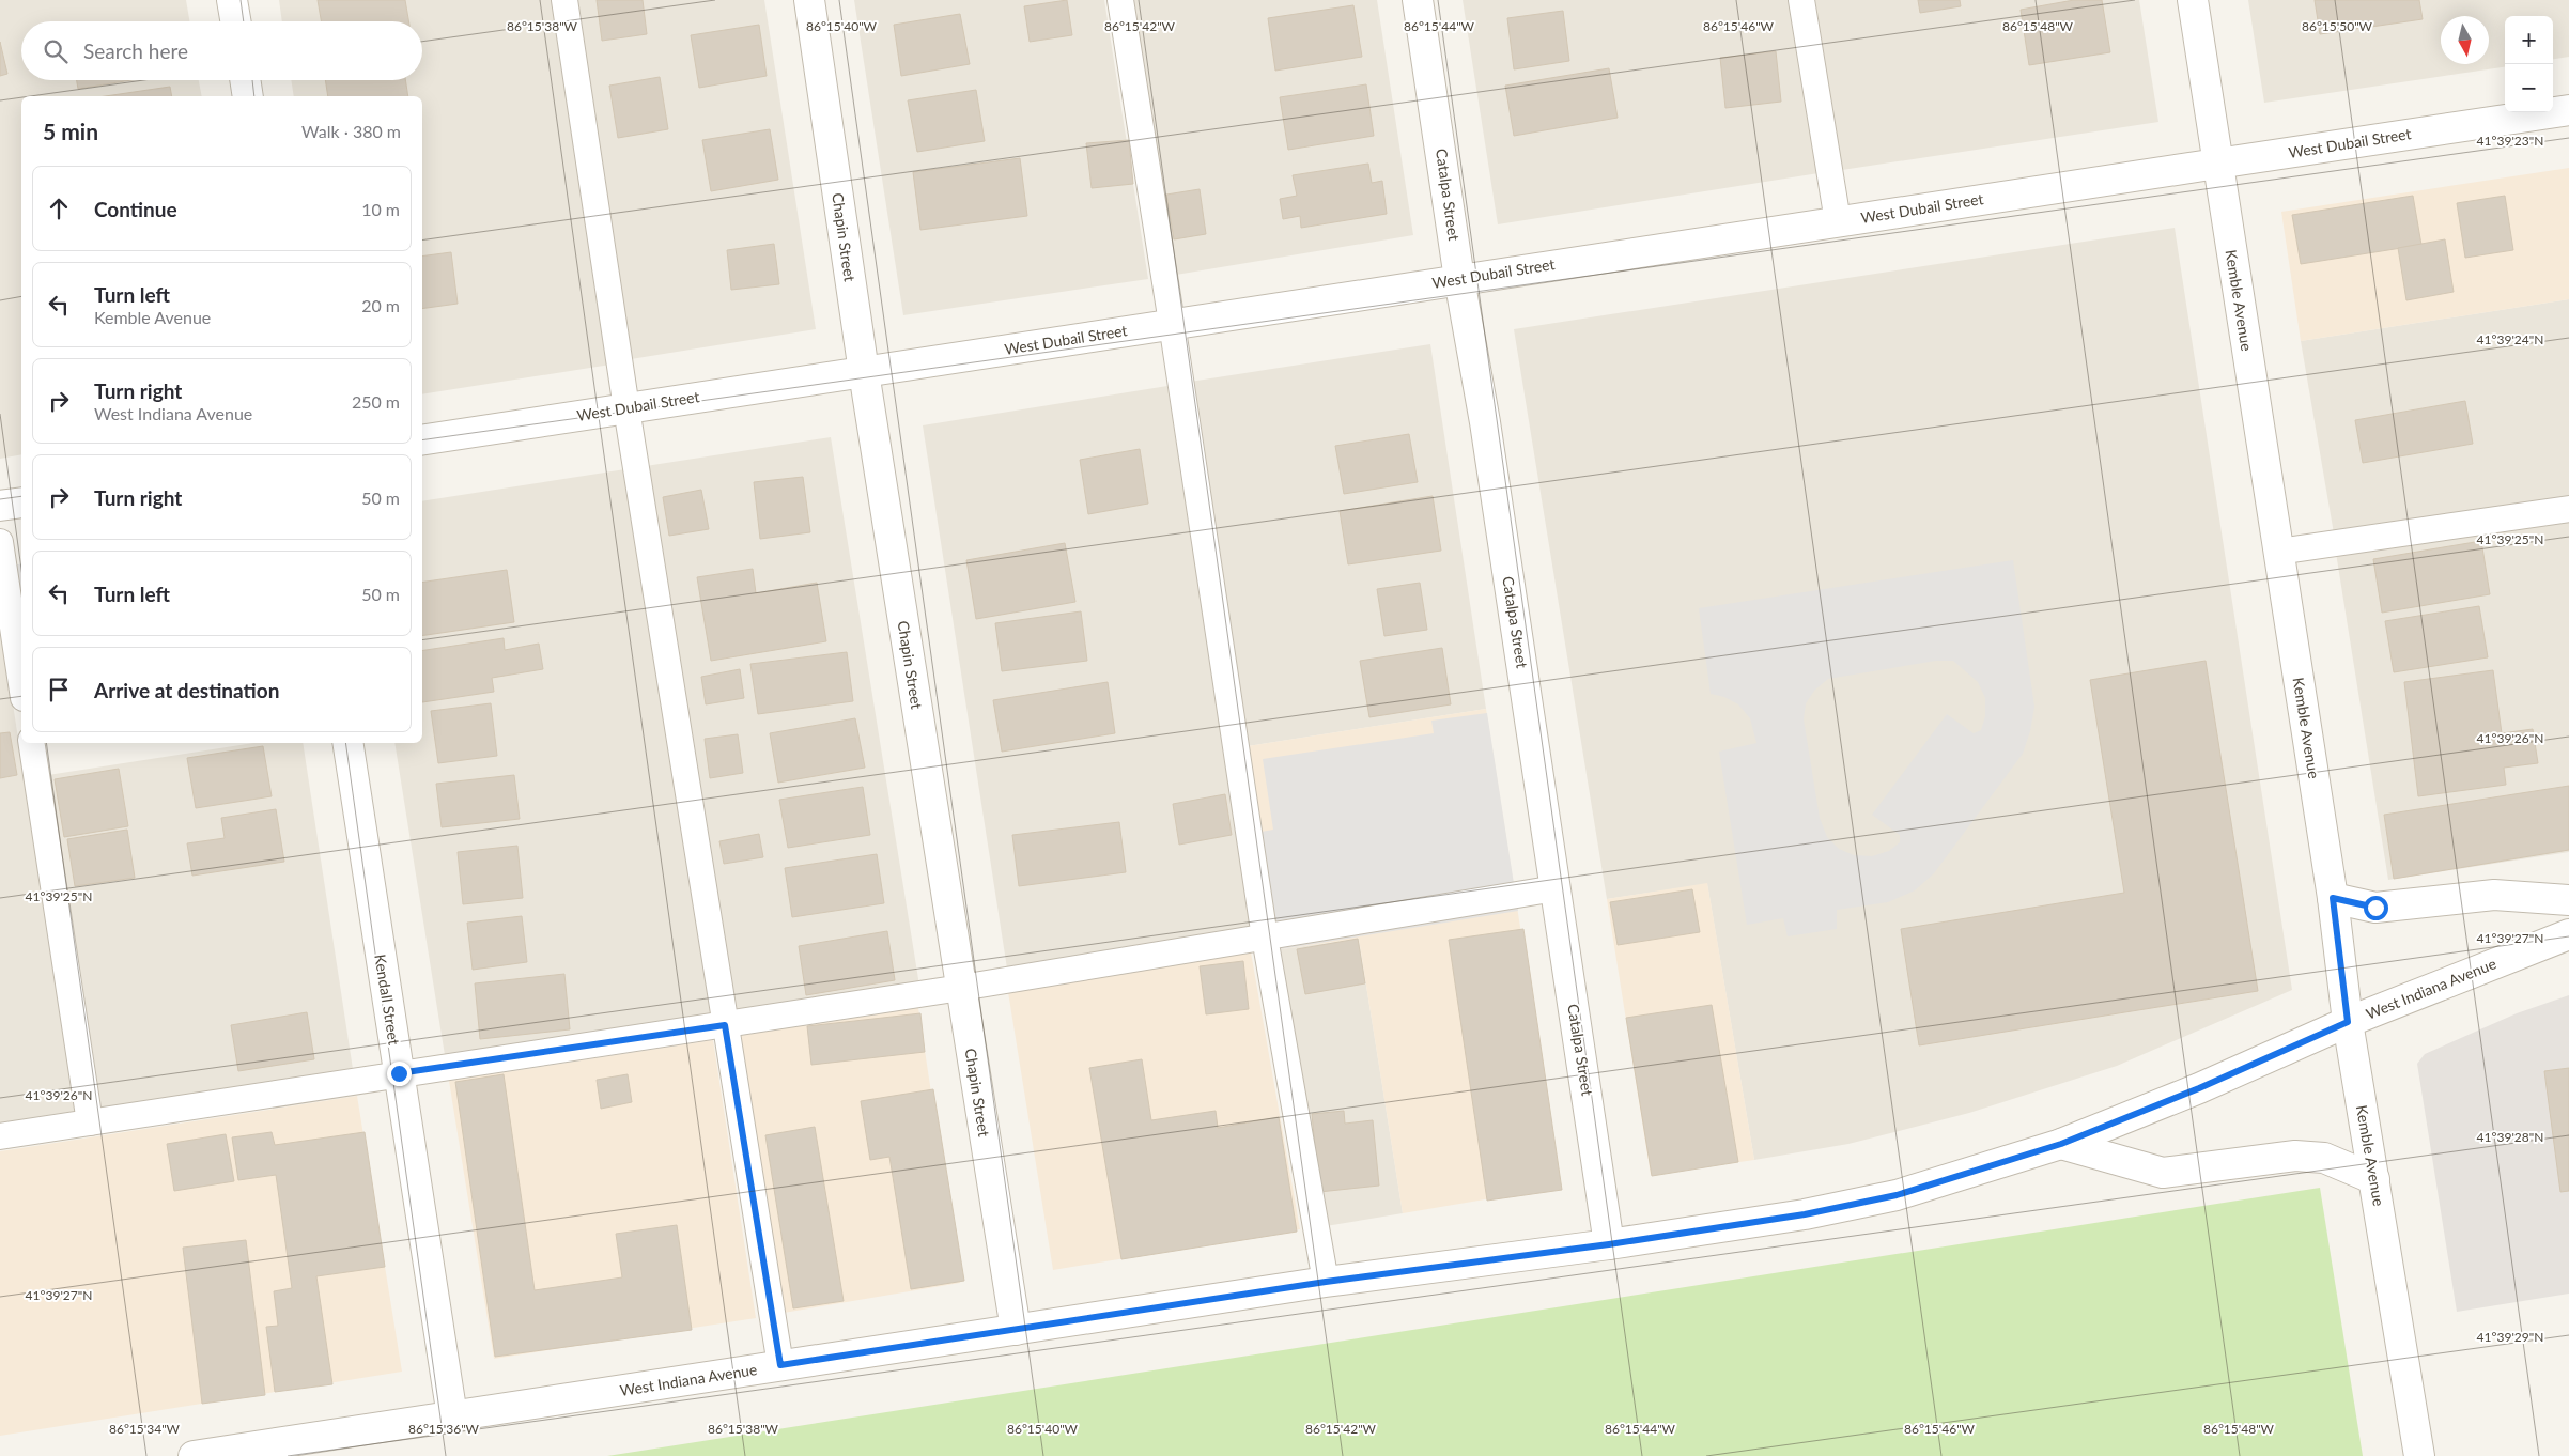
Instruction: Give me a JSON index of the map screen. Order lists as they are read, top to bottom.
{
  "streets": {
    "street": [
      "West Dubail Street",
      "Catalpa Street",
      "Chapin Street",
      "Kemble Avenue",
      "West Indiana Avenue",
      "Kendall Street"
    ]
  },
  "crossings": [
    ["West Dubail Street", "Catalpa Street"],
    ["West Dubail Street", "Chapin Street"],
    ["West Dubail Street", "Kemble Avenue"],
    ["Catalpa Street", "West Indiana Avenue"],
    ["Chapin Street", "West Indiana Avenue"],
    ["Kemble Avenue", "West Indiana Avenue"],
    ["West Indiana Avenue", "Kendall Street"]
  ],
  "north": "bottom",
  "page": {
    "map_buttons": ["+", "−"],
    "search": "Search here",
    "heading": ["5 min", "Walk · 380 m"],
    "list": [
      ["Continue", "10 m"],
      ["Turn left", "Kemble Avenue", "20 m"],
      ["Turn right", "West Indiana Avenue", "250 m"],
      ["Turn right", "50 m"],
      ["Turn left", "50 m"],
      "Arrive at destination"
    ]
  },
  "coordinates": [
    "86°15'38\"W",
    "86°15'40\"W",
    "86°15'42\"W",
    "86°15'44\"W",
    "86°15'46\"W",
    "86°15'48\"W",
    "86°15'50\"W",
    "41°39'23\"N",
    "41°39'24\"N",
    "41°39'25\"N",
    "41°39'26\"N",
    "41°39'27\"N",
    "41°39'28\"N",
    "41°39'29\"N",
    "86°15'34\"W",
    "86°15'36\"W"
  ]
}
